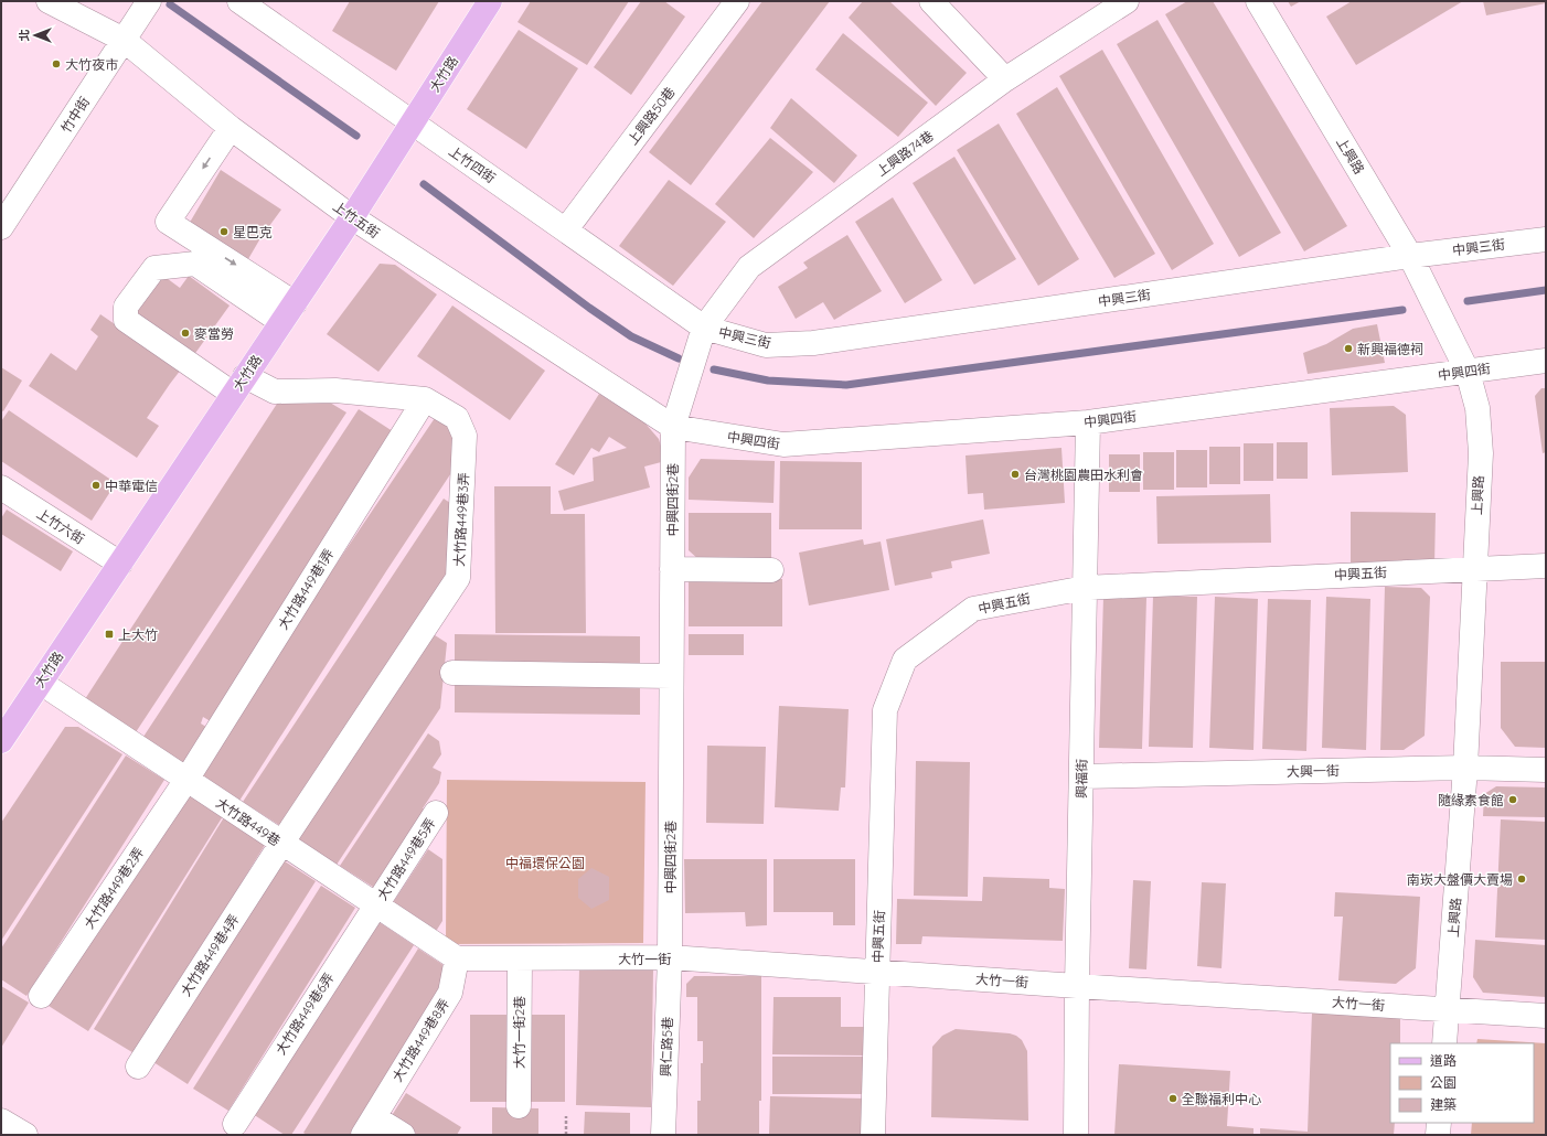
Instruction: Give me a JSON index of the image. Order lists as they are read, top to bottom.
{
  "streets": {
    "main road": ["大竹路"],
    "street": [
      "竹中街",
      "上興路50巷",
      "上興路74巷",
      "上興路",
      "上竹四街",
      "上竹五街",
      "中興三街",
      "中興四街",
      "中興四街2巷",
      "大竹路449巷3弄",
      "上竹六街",
      "中興五街",
      "大竹路449巷1弄",
      "大興一街",
      "興福街",
      "大竹路449巷",
      "大竹路449巷5弄",
      "大竹路449巷2弄",
      "大竹路449巷4弄",
      "大竹一街",
      "大竹路449巷6弄",
      "大竹一街2巷",
      "大竹路449巷8弄",
      "興仁路5巷"
    ]
  },
  "crossings": [
    ["大竹路", "上竹四街"],
    ["大竹路", "上竹五街"],
    ["大竹路", "大竹路449巷3弄"],
    ["大竹路", "上竹六街"],
    ["大竹路", "大竹路449巷"],
    ["竹中街", "上竹五街"],
    ["上興路50巷", "上竹四街"],
    ["上興路74巷", "上竹四街"],
    ["上興路74巷", "中興三街"],
    ["上興路74巷", "中興四街2巷"],
    ["上興路", "中興三街"],
    ["上興路", "中興四街"],
    ["上興路", "中興五街"],
    ["上興路", "大興一街"],
    ["上興路", "大竹一街"],
    ["上竹四街", "中興三街"],
    ["上竹四街", "中興四街2巷"],
    ["上竹五街", "中興四街"],
    ["上竹五街", "中興四街2巷"],
    ["中興三街", "中興四街2巷"],
    ["中興四街", "中興四街2巷"],
    ["中興四街", "興福街"],
    ["中興四街2巷", "大竹一街"],
    ["中興四街2巷", "興仁路5巷"],
    ["大竹路449巷3弄", "大竹路449巷1弄"],
    ["大竹路449巷3弄", "大竹路449巷"],
    ["大竹路449巷3弄", "大竹路449巷4弄"],
    ["中興五街", "興福街"],
    ["中興五街", "大竹一街"],
    ["大竹路449巷1弄", "大竹路449巷"],
    ["大竹路449巷1弄", "大竹路449巷2弄"],
    ["大興一街", "興福街"],
    ["興福街", "大竹一街"],
    ["大竹路449巷", "大竹路449巷5弄"],
    ["大竹路449巷", "大竹路449巷2弄"],
    ["大竹路449巷", "大竹路449巷4弄"],
    ["大竹路449巷", "大竹一街"],
    ["大竹路449巷", "大竹路449巷6弄"],
    ["大竹路449巷", "大竹路449巷8弄"],
    ["大竹路449巷5弄", "大竹路449巷6弄"],
    ["大竹一街", "大竹一街2巷"],
    ["大竹一街", "大竹路449巷8弄"],
    ["大竹一街", "興仁路5巷"]
  ],
  "parks": ["中福環保公園"],
  "places": {
    "other": [
      "大竹夜市",
      "星巴克",
      "麥當勞",
      "新興福德祠",
      "台灣桃園農田水利會",
      "中華電信",
      "隨緣素食館",
      "南崁大盤價大賣場",
      "全聯福利中心"
    ],
    "transit": ["上大竹"]
  },
  "legend": ["道路", "公園", "建築"],
  "north": "left"
}
